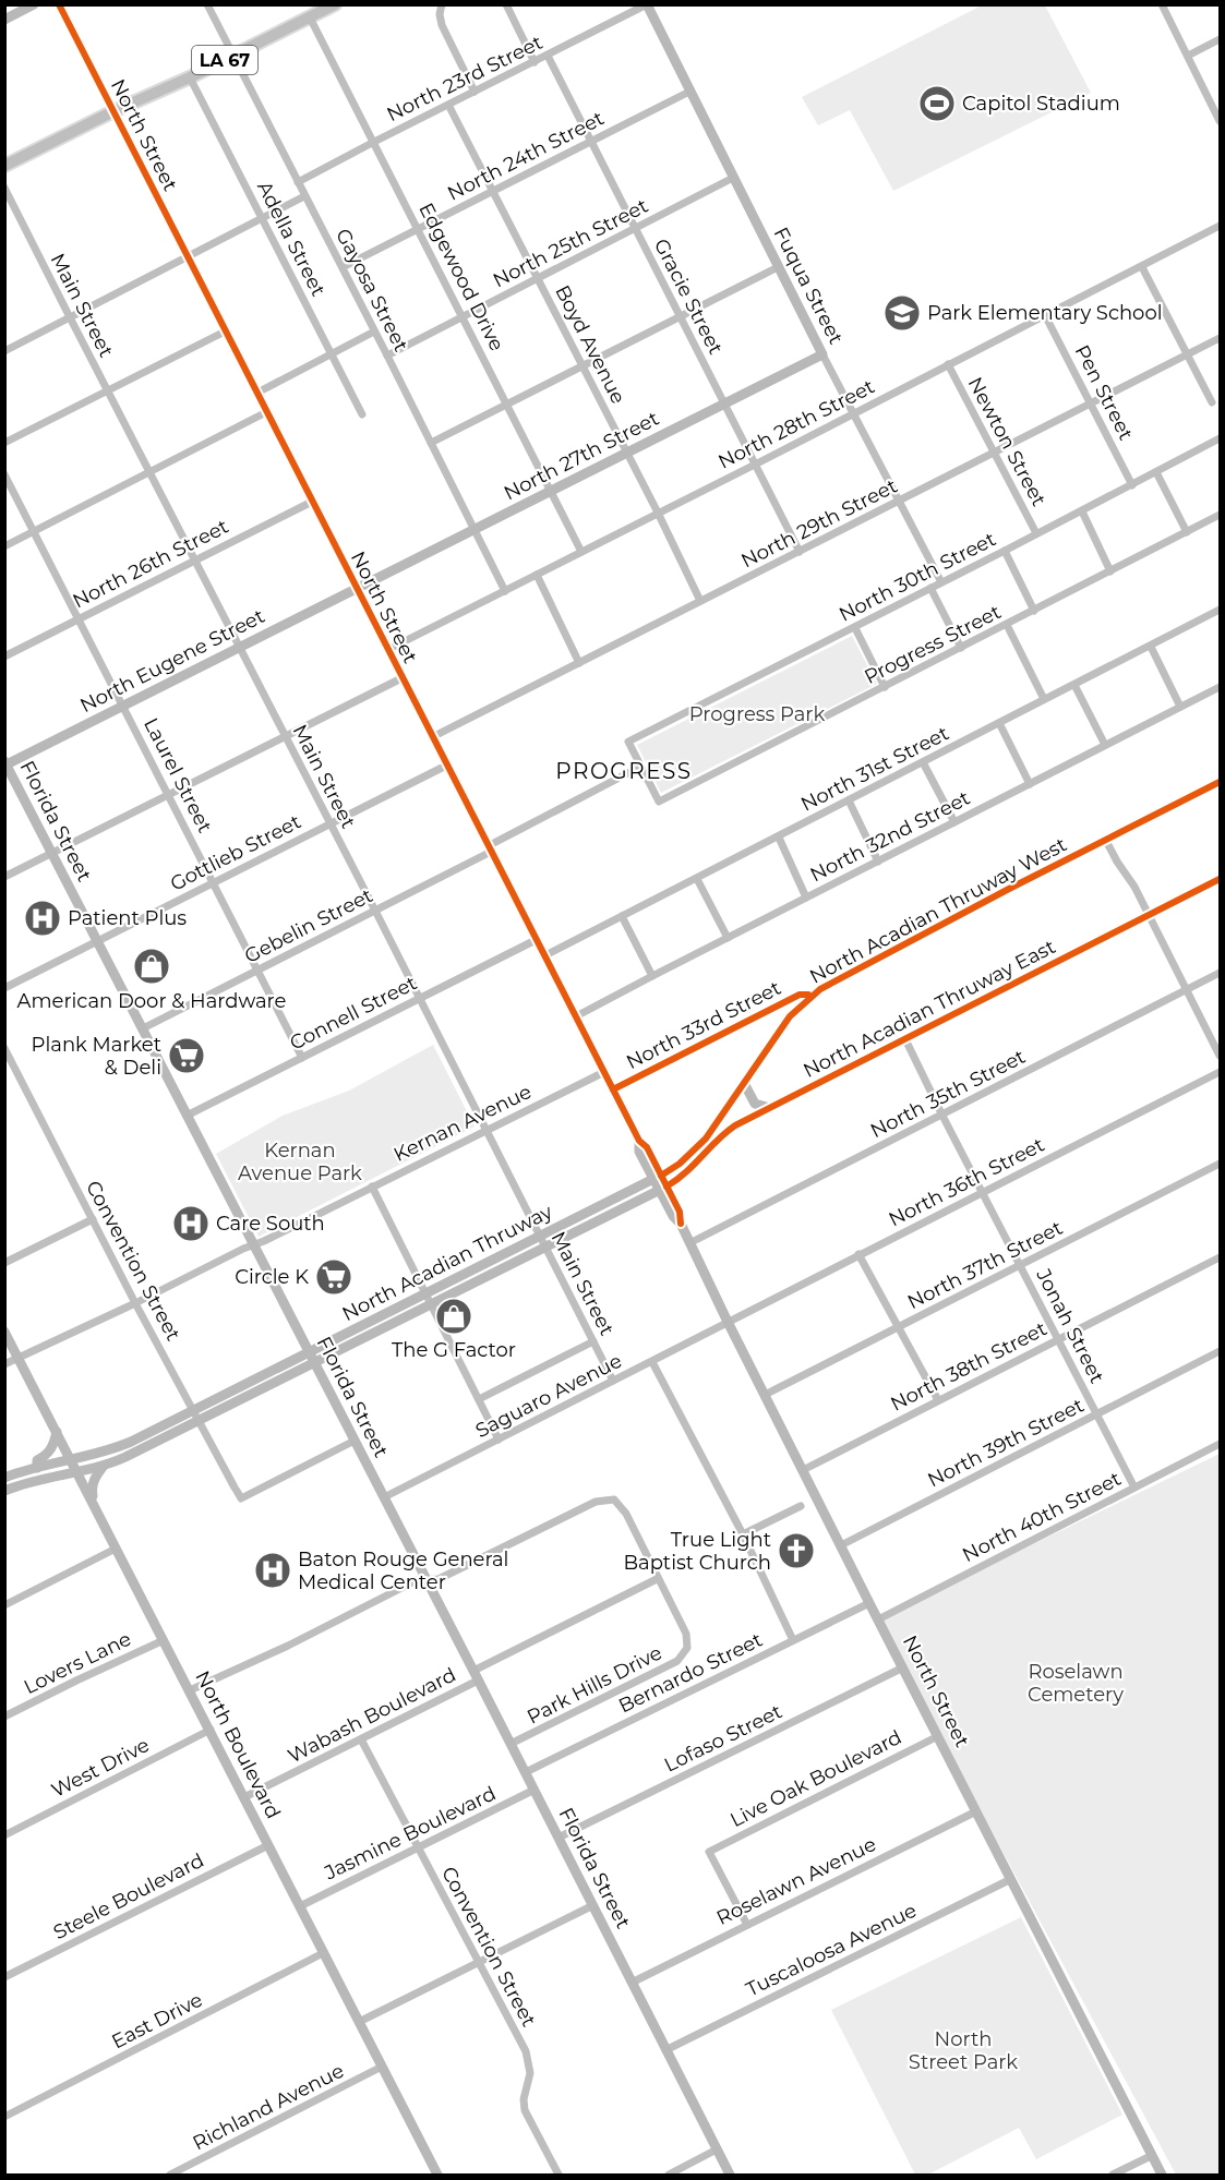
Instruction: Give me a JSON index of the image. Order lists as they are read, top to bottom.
{
  "streets": {
    "main road": ["LA 67"],
    "street": [
      "North 23rd Street",
      "North Street",
      "North 24th Street",
      "Adella Street",
      "North 25th Street",
      "Edgewood Drive",
      "Fuqua Street",
      "Gayosa Street",
      "Gracie Street",
      "Main Street",
      "Boyd Avenue",
      "Pen Street",
      "North 28th Street",
      "Newton Street",
      "North 27th Street",
      "North 29th Street",
      "North 26th Street",
      "North 30th Street",
      "Progress Street",
      "North Eugene Street",
      "North 31st Street",
      "Laurel Street",
      "Florida Street",
      "North 32nd Street",
      "Gottlieb Street",
      "North Acadian Thruway West",
      "Gebelin Street",
      "North Acadian Thruway East",
      "Connell Street",
      "North 33rd Street",
      "North 35th Street",
      "Kernan Avenue",
      "North 36th Street",
      "Convention Street",
      "North Acadian Thruway",
      "North 37th Street",
      "Jonah Street",
      "North 38th Street",
      "Saguaro Avenue",
      "North 39th Street",
      "North 40th Street",
      "Lovers Lane",
      "Bernardo Street",
      "Park Hills Drive",
      "Wabash Boulevard",
      "Lofaso Street",
      "North Boulevard",
      "West Drive",
      "Live Oak Boulevard",
      "Jasmine Boulevard",
      "Roselawn Avenue",
      "Steele Boulevard",
      "Tuscaloosa Avenue",
      "East Drive",
      "Richland Avenue"
    ]
  },
  "crossings": [
    ["LA 67", "North Street"],
    ["LA 67", "Adella Street"],
    ["LA 67", "Edgewood Drive"],
    ["LA 67", "Gayosa Street"],
    ["North 23rd Street", "Edgewood Drive"],
    ["North 23rd Street", "Fuqua Street"],
    ["North 23rd Street", "Gayosa Street"],
    ["North 23rd Street", "Gracie Street"],
    ["North 23rd Street", "Boyd Avenue"],
    ["North Street", "North 28th Street"],
    ["North Street", "North 27th Street"],
    ["North Street", "North 29th Street"],
    ["North Street", "North 26th Street"],
    ["North Street", "North Eugene Street"],
    ["North Street", "North 31st Street"],
    ["North Street", "North 32nd Street"],
    ["North Street", "Gottlieb Street"],
    ["North Street", "North Acadian Thruway West"],
    ["North Street", "Gebelin Street"],
    ["North Street", "North Acadian Thruway East"],
    ["North Street", "Connell Street"],
    ["North Street", "North 33rd Street"],
    ["North Street", "North 35th Street"],
    ["North Street", "Kernan Avenue"],
    ["North Street", "North 36th Street"],
    ["North Street", "North Acadian Thruway"],
    ["North Street", "North 37th Street"],
    ["North Street", "North 38th Street"],
    ["North Street", "Saguaro Avenue"],
    ["North Street", "North 39th Street"],
    ["North Street", "North 40th Street"],
    ["North Street", "Bernardo Street"],
    ["North Street", "Lofaso Street"],
    ["North Street", "Live Oak Boulevard"],
    ["North Street", "Roselawn Avenue"],
    ["North Street", "Tuscaloosa Avenue"],
    ["North 24th Street", "Edgewood Drive"],
    ["North 24th Street", "Fuqua Street"],
    ["North 24th Street", "Gayosa Street"],
    ["North 24th Street", "Gracie Street"],
    ["North 24th Street", "Boyd Avenue"],
    ["North 25th Street", "Edgewood Drive"],
    ["North 25th Street", "Fuqua Street"],
    ["North 25th Street", "Gayosa Street"],
    ["North 25th Street", "Gracie Street"],
    ["North 25th Street", "Boyd Avenue"],
    ["Edgewood Drive", "North 28th Street"],
    ["Edgewood Drive", "North 27th Street"],
    ["Fuqua Street", "North 28th Street"],
    ["Fuqua Street", "North 27th Street"],
    ["Fuqua Street", "North 29th Street"],
    ["Fuqua Street", "North 30th Street"],
    ["Gayosa Street", "North 28th Street"],
    ["Gayosa Street", "North 27th Street"],
    ["Gracie Street", "North 28th Street"],
    ["Gracie Street", "North 27th Street"],
    ["Gracie Street", "North 29th Street"],
    ["Main Street", "North 26th Street"],
    ["Main Street", "North Eugene Street"],
    ["Main Street", "Gottlieb Street"],
    ["Main Street", "Gebelin Street"],
    ["Main Street", "Connell Street"],
    ["Main Street", "Kernan Avenue"],
    ["Main Street", "North Acadian Thruway"],
    ["Main Street", "Saguaro Avenue"],
    ["Boyd Avenue", "North 28th Street"],
    ["Boyd Avenue", "North 27th Street"],
    ["Boyd Avenue", "North 29th Street"],
    ["Pen Street", "North 28th Street"],
    ["Pen Street", "North 29th Street"],
    ["Pen Street", "North 30th Street"],
    ["North 28th Street", "Newton Street"],
    ["Newton Street", "North 29th Street"],
    ["Newton Street", "North 30th Street"],
    ["North 27th Street", "North Eugene Street"],
    ["North 26th Street", "Laurel Street"],
    ["North 30th Street", "Progress Street"],
    ["North Eugene Street", "Laurel Street"],
    ["North Eugene Street", "Florida Street"],
    ["Laurel Street", "Gottlieb Street"],
    ["Laurel Street", "Gebelin Street"],
    ["Laurel Street", "Connell Street"],
    ["Florida Street", "Gottlieb Street"],
    ["Florida Street", "Gebelin Street"],
    ["Florida Street", "Connell Street"],
    ["Florida Street", "Kernan Avenue"],
    ["Florida Street", "Convention Street"],
    ["Florida Street", "North Acadian Thruway"],
    ["Florida Street", "Saguaro Avenue"],
    ["Florida Street", "Bernardo Street"],
    ["Florida Street", "Park Hills Drive"],
    ["Florida Street", "Wabash Boulevard"],
    ["Florida Street", "Lofaso Street"],
    ["Florida Street", "Jasmine Boulevard"],
    ["Florida Street", "Roselawn Avenue"],
    ["Florida Street", "Tuscaloosa Avenue"],
    ["North Acadian Thruway West", "North 33rd Street"],
    ["North Acadian Thruway West", "North Acadian Thruway"],
    ["North Acadian Thruway East", "North Acadian Thruway"],
    ["North Acadian Thruway East", "Jonah Street"],
    ["North 35th Street", "Jonah Street"],
    ["Kernan Avenue", "Convention Street"],
    ["Kernan Avenue", "North Boulevard"],
    ["North 36th Street", "Jonah Street"],
    ["North 36th Street", "Saguaro Avenue"],
    ["Convention Street", "North Acadian Thruway"],
    ["Convention Street", "Wabash Boulevard"],
    ["Convention Street", "Jasmine Boulevard"],
    ["North Acadian Thruway", "North Boulevard"],
    ["North 37th Street", "Jonah Street"],
    ["Jonah Street", "North 38th Street"],
    ["Jonah Street", "North 39th Street"],
    ["Jonah Street", "North 40th Street"],
    ["Lovers Lane", "North Boulevard"],
    ["Park Hills Drive", "Wabash Boulevard"],
    ["Wabash Boulevard", "North Boulevard"],
    ["North Boulevard", "West Drive"],
    ["North Boulevard", "Jasmine Boulevard"],
    ["North Boulevard", "Steele Boulevard"],
    ["North Boulevard", "East Drive"],
    ["North Boulevard", "Richland Avenue"],
    ["Live Oak Boulevard", "Roselawn Avenue"]
  ],
  "districts": ["PROGRESS"],
  "parks": [
    "Progress Park",
    "Kernan Avenue Park",
    "Roselawn Cemetery",
    "North Street Park"
  ],
  "places": {
    "sports": ["Capitol Stadium"],
    "school or university": ["Park Elementary School"],
    "hospital": ["Patient Plus", "Care South", "Baton Rouge General Medical Center"],
    "shop": ["American Door & Hardware", "The G Factor"],
    "supermarket": ["Plank Market & Deli", "Circle K"],
    "church": ["True Light Baptist Church"]
  }
}
